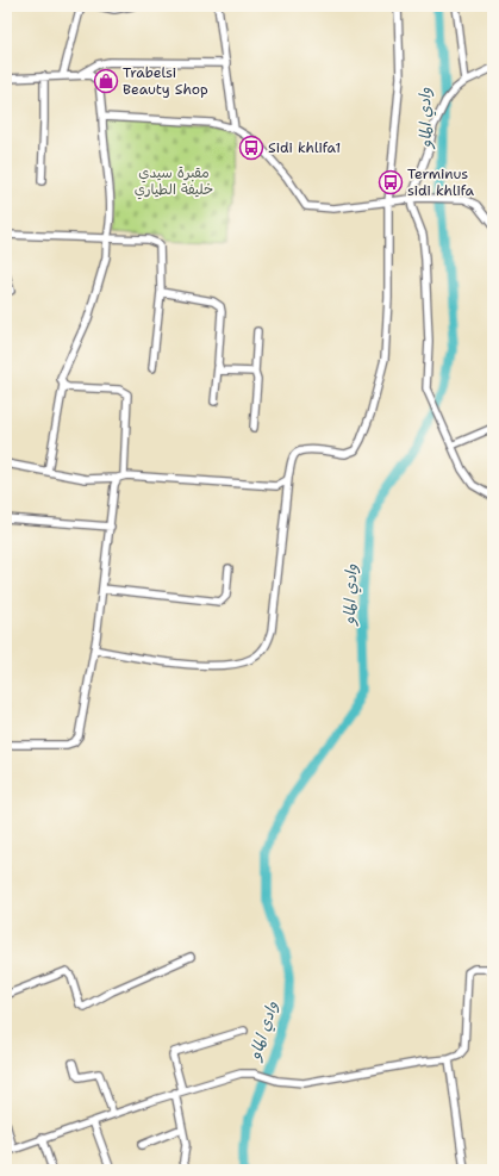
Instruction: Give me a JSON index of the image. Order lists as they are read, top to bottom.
{
  "water": ["وادي الماو"],
  "parks": ["مقبرة سيدي خليفة الطياري"],
  "places": {
    "shop": ["Trabelsi Beauty Shop"],
    "bus stop": ["Sidi khlifa1", "Terminus sidi khlifa"]
  }
}
